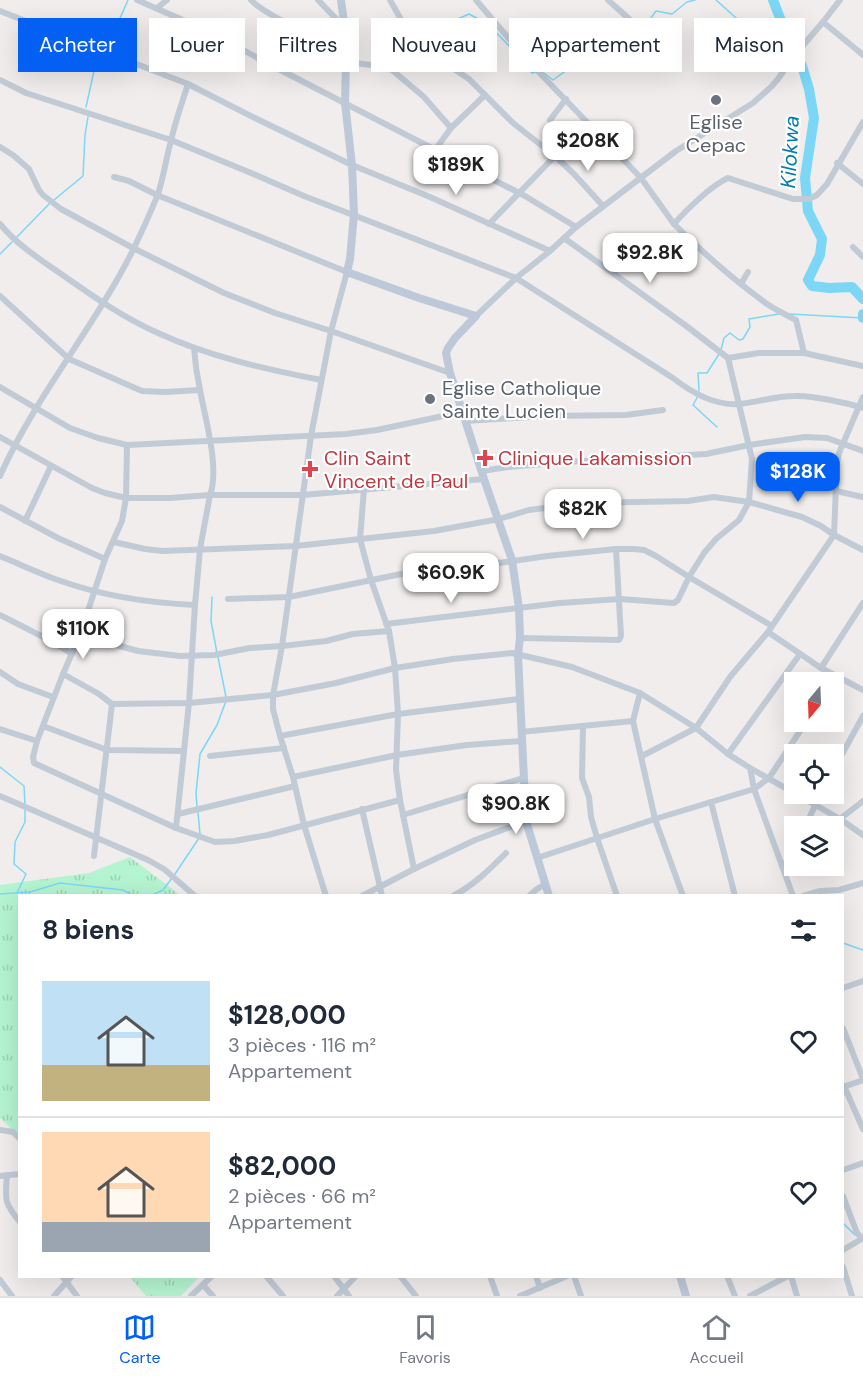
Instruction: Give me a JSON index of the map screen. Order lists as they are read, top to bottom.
{
  "water": ["Kilokwa"],
  "places": {
    "other": ["Eglise Cepac", "Eglise Catholique Sainte Lucien"],
    "health": ["Clinique Lakamission", "Clin Saint Vincent de Paul"]
  },
  "north": "bottom",
  "page": {
    "chip": [
      "Acheter",
      "Louer",
      "Filtres",
      "Nouveau",
      "Appartement",
      "Maison"
    ],
    "price": [
      "$208K",
      "$189K",
      "$92.8K",
      "$128K",
      "$82K",
      "$60.9K",
      "$110K",
      "$90.8K"
    ],
    "heading": "8 biens",
    "list": [
      {
        "name": "$128,000",
        "note": "3 pièces · 116 m² · Appartement"
      },
      {
        "name": "$82,000",
        "note": "2 pièces · 66 m² · Appartement"
      }
    ],
    "tabs": ["Carte", "Favoris", "Accueil"]
  }
}
